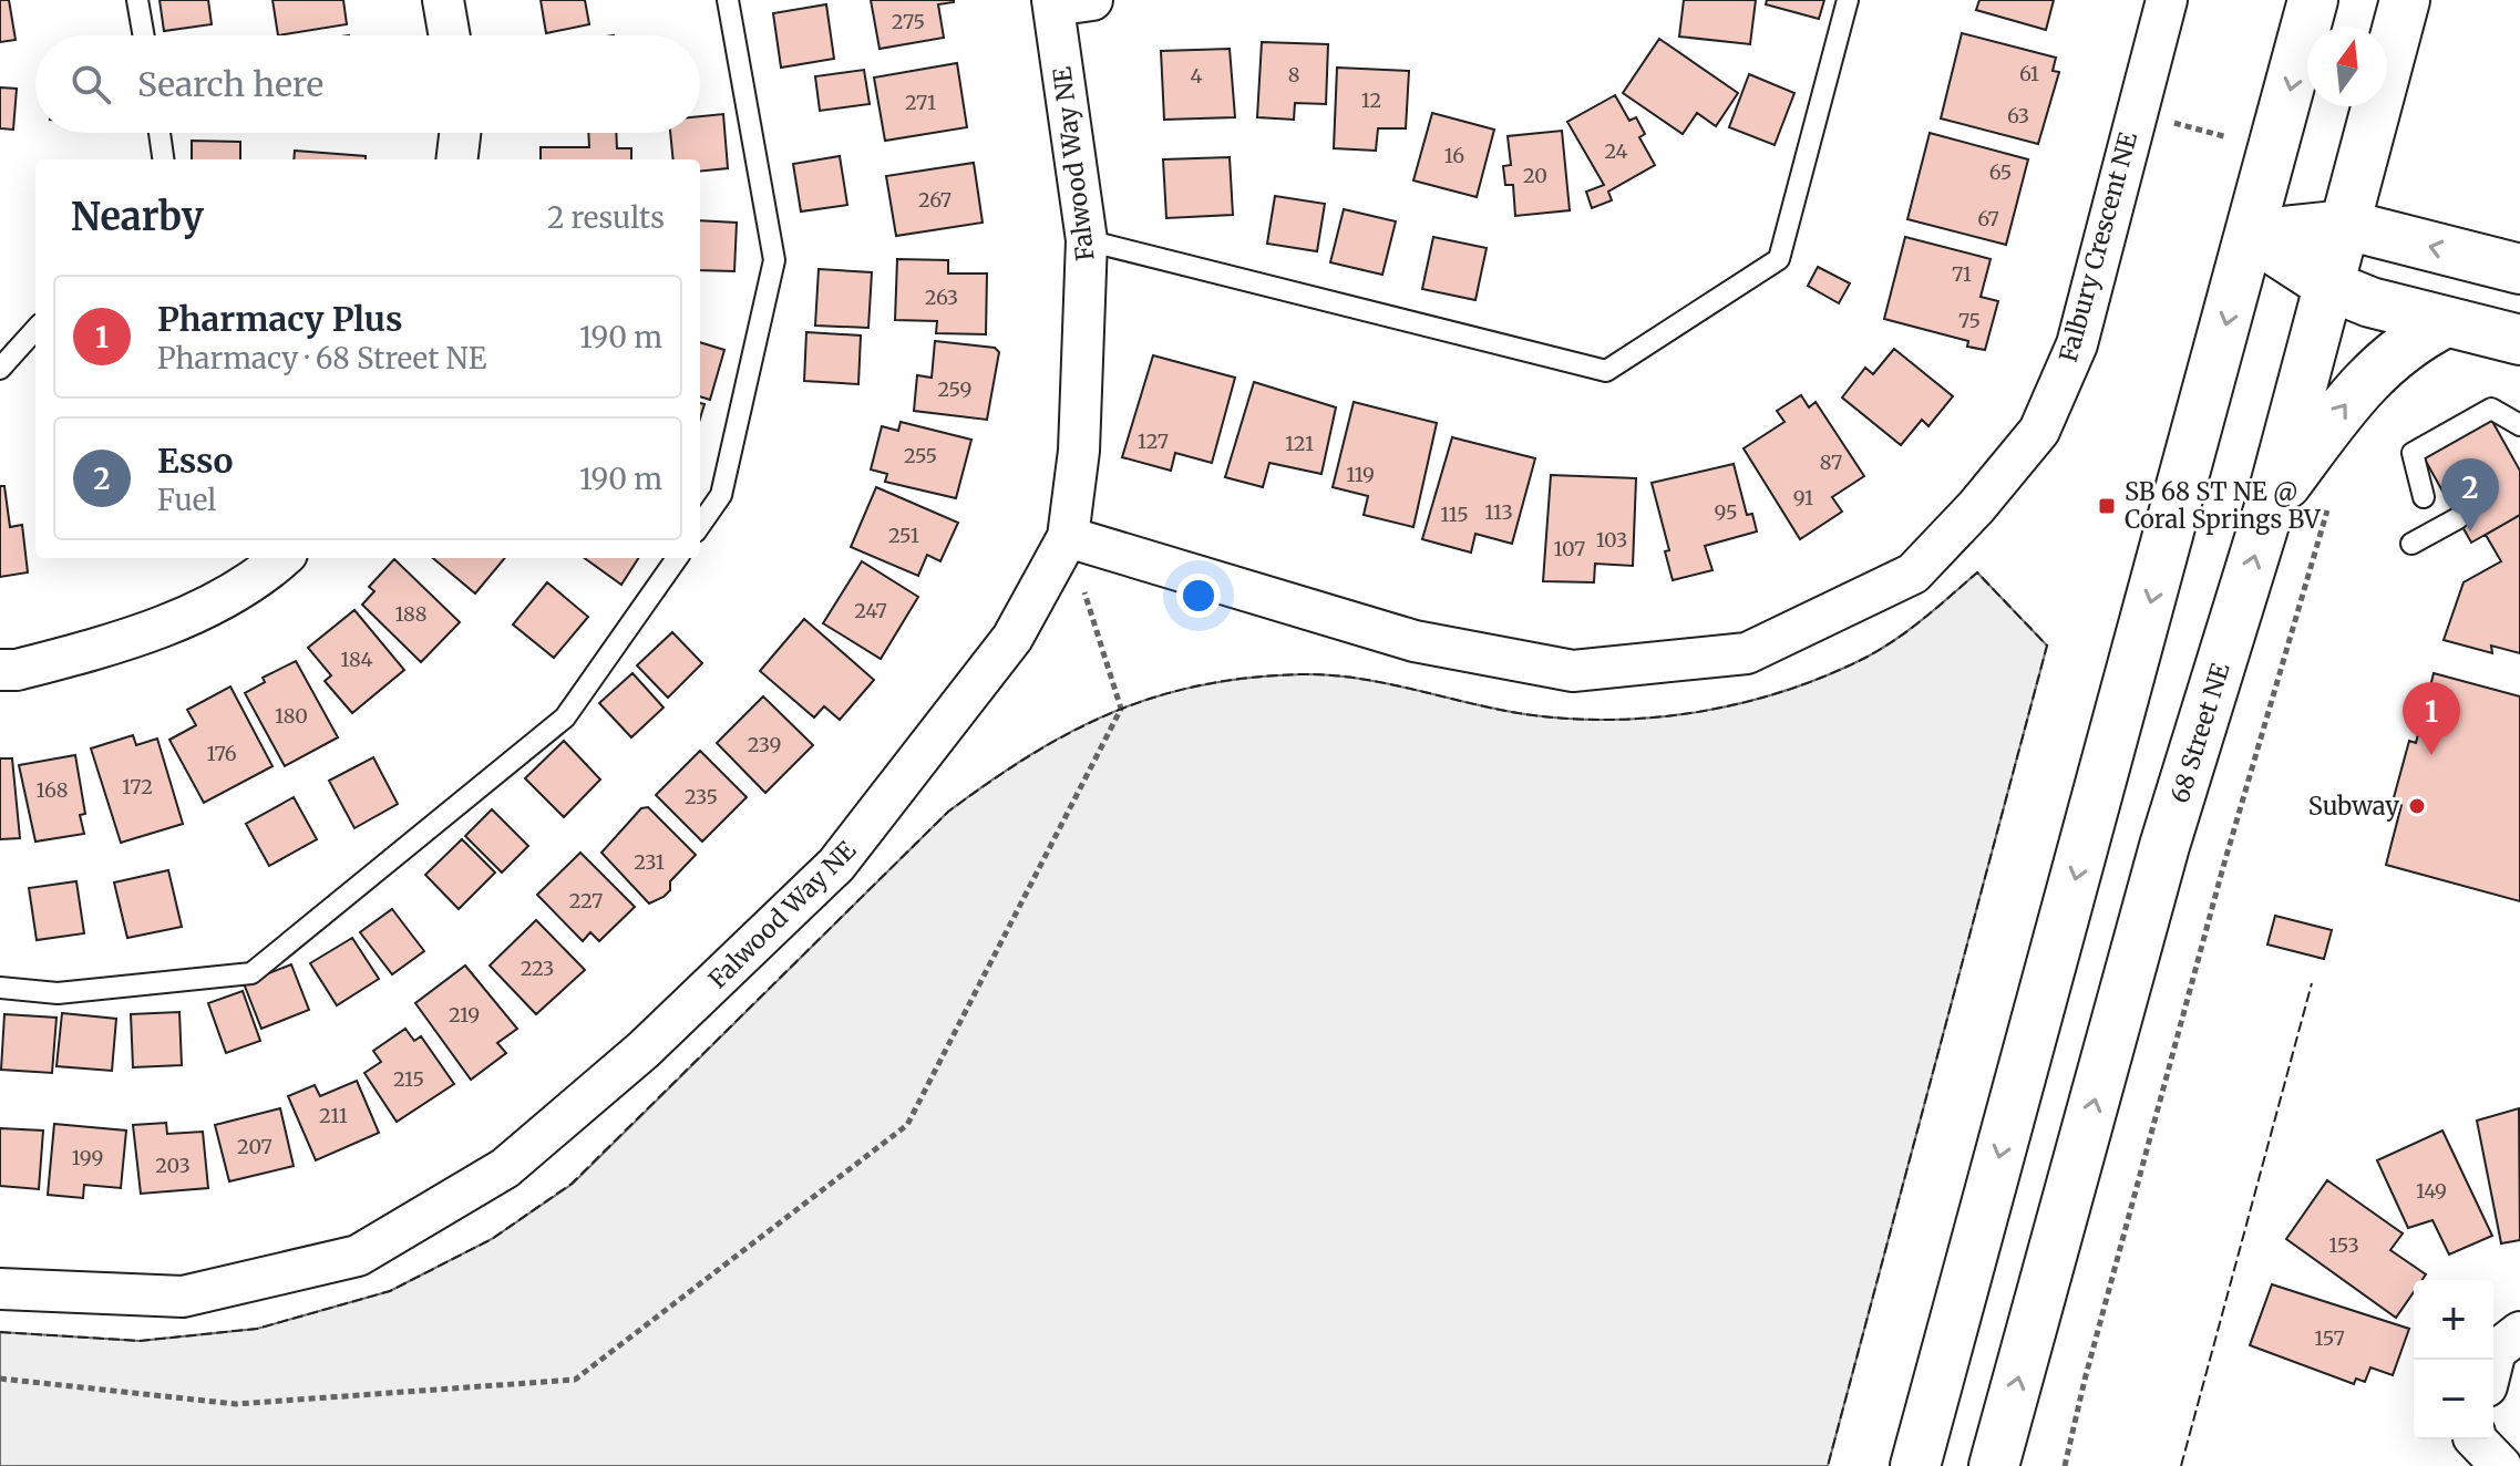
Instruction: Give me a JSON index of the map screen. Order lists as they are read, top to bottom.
{
  "streets": {
    "main road": ["68 Street NE"],
    "street": ["Falwood Way NE", "Falbury Crescent NE"]
  },
  "crossings": [
    ["Falwood Way NE", "Falbury Crescent NE"]
  ],
  "places": {
    "transit": ["SB 68 ST NE @ Coral Springs BV"],
    "other": ["Subway"]
  },
  "house_numbers": [
    "275",
    "61",
    "8",
    "4",
    "12",
    "271",
    "63",
    "24",
    "16",
    "65",
    "20",
    "267",
    "67",
    "71",
    "263",
    "75",
    "259",
    "127",
    "121",
    "255",
    "87",
    "119",
    "91",
    "113",
    "95",
    "115",
    "251",
    "103",
    "107",
    "247",
    "188",
    "184",
    "180",
    "239",
    "176",
    "172",
    "168",
    "235",
    "231",
    "227",
    "223",
    "219",
    "215",
    "211",
    "207",
    "199",
    "203",
    "149",
    "153",
    "157"
  ],
  "north": "top",
  "page": {
    "search": "Search here",
    "heading": ["Nearby", "2 results"],
    "list": [
      {
        "mark": "1",
        "name": "Pharmacy Plus",
        "note": "Pharmacy · 68 Street NE",
        "value": "190 m"
      },
      {
        "mark": "2",
        "name": "Esso",
        "note": "Fuel",
        "value": "190 m"
      }
    ],
    "pins": ["2", "1"],
    "map_buttons": ["+", "−"]
  }
}
